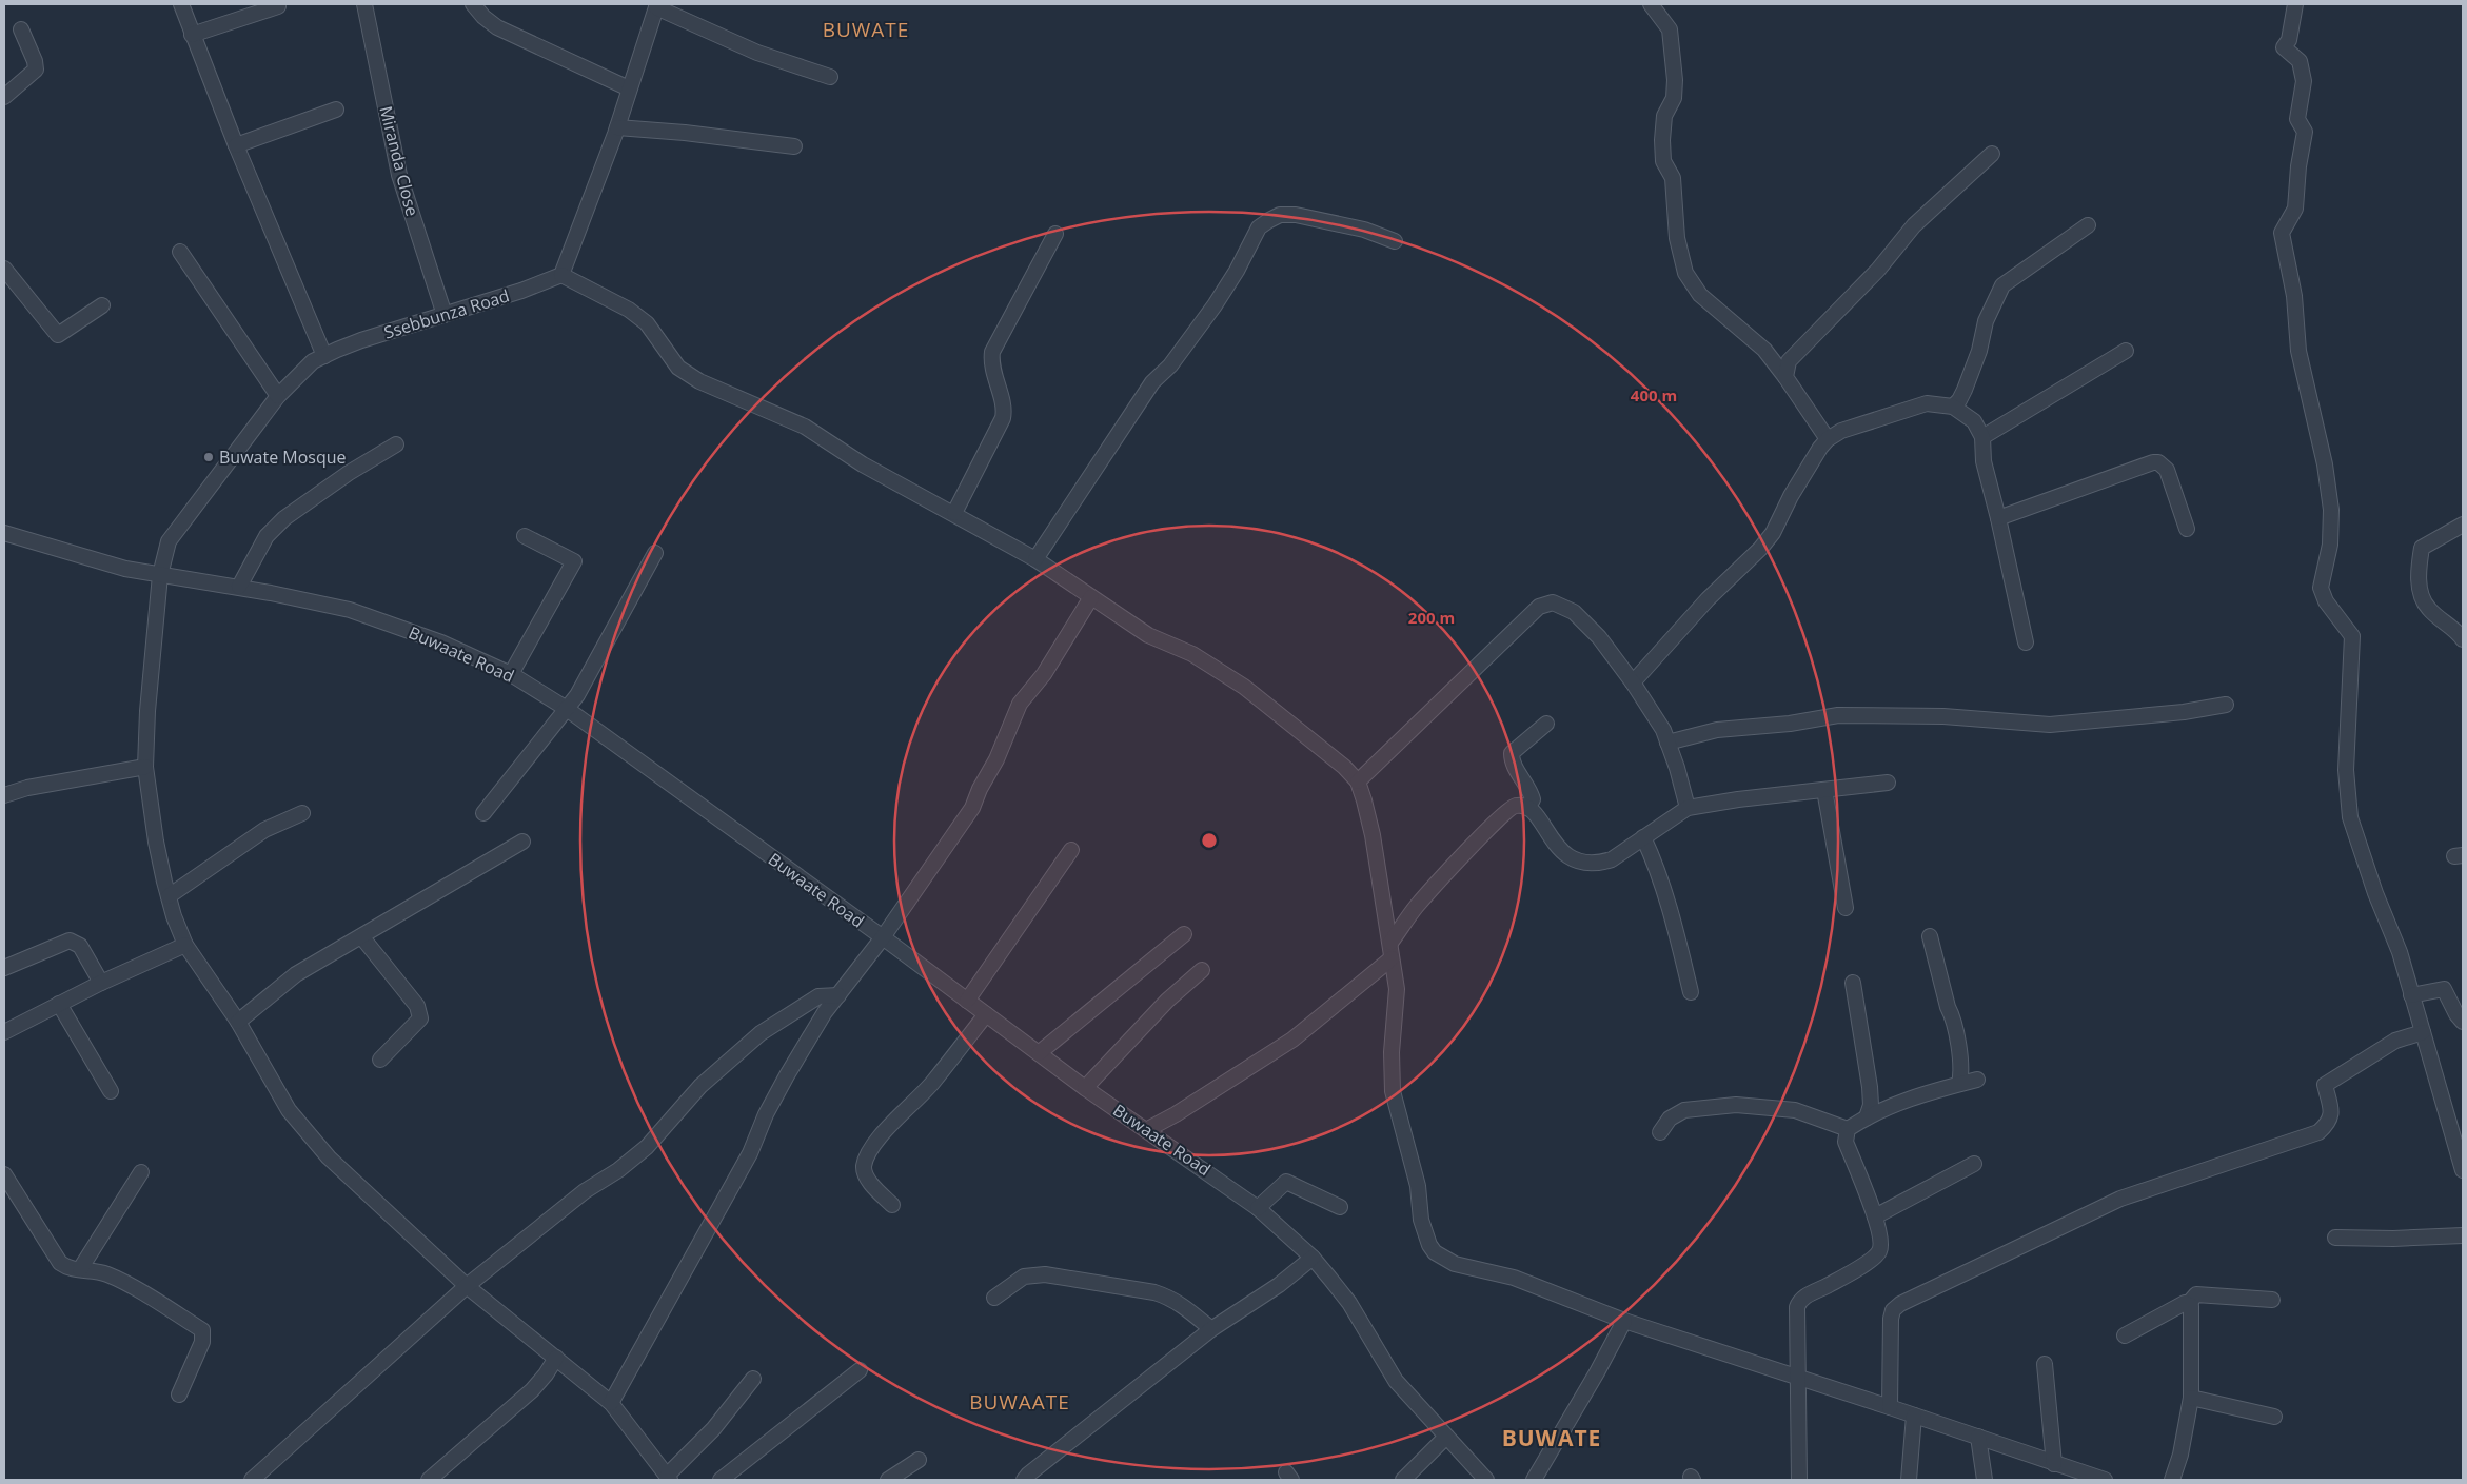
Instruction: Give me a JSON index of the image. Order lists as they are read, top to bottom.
{
  "streets": {
    "street": ["Miranda Close", "Ssebbunza Road", "Buwaate Road"]
  },
  "crossings": [
    ["Miranda Close", "Ssebbunza Road"],
    ["Ssebbunza Road", "Buwaate Road"]
  ],
  "districts": ["BUWATE", "BUWAATE", "BUWATE"],
  "places": ["Buwate Mosque"],
  "rings": ["400 m", "200 m"]
}
